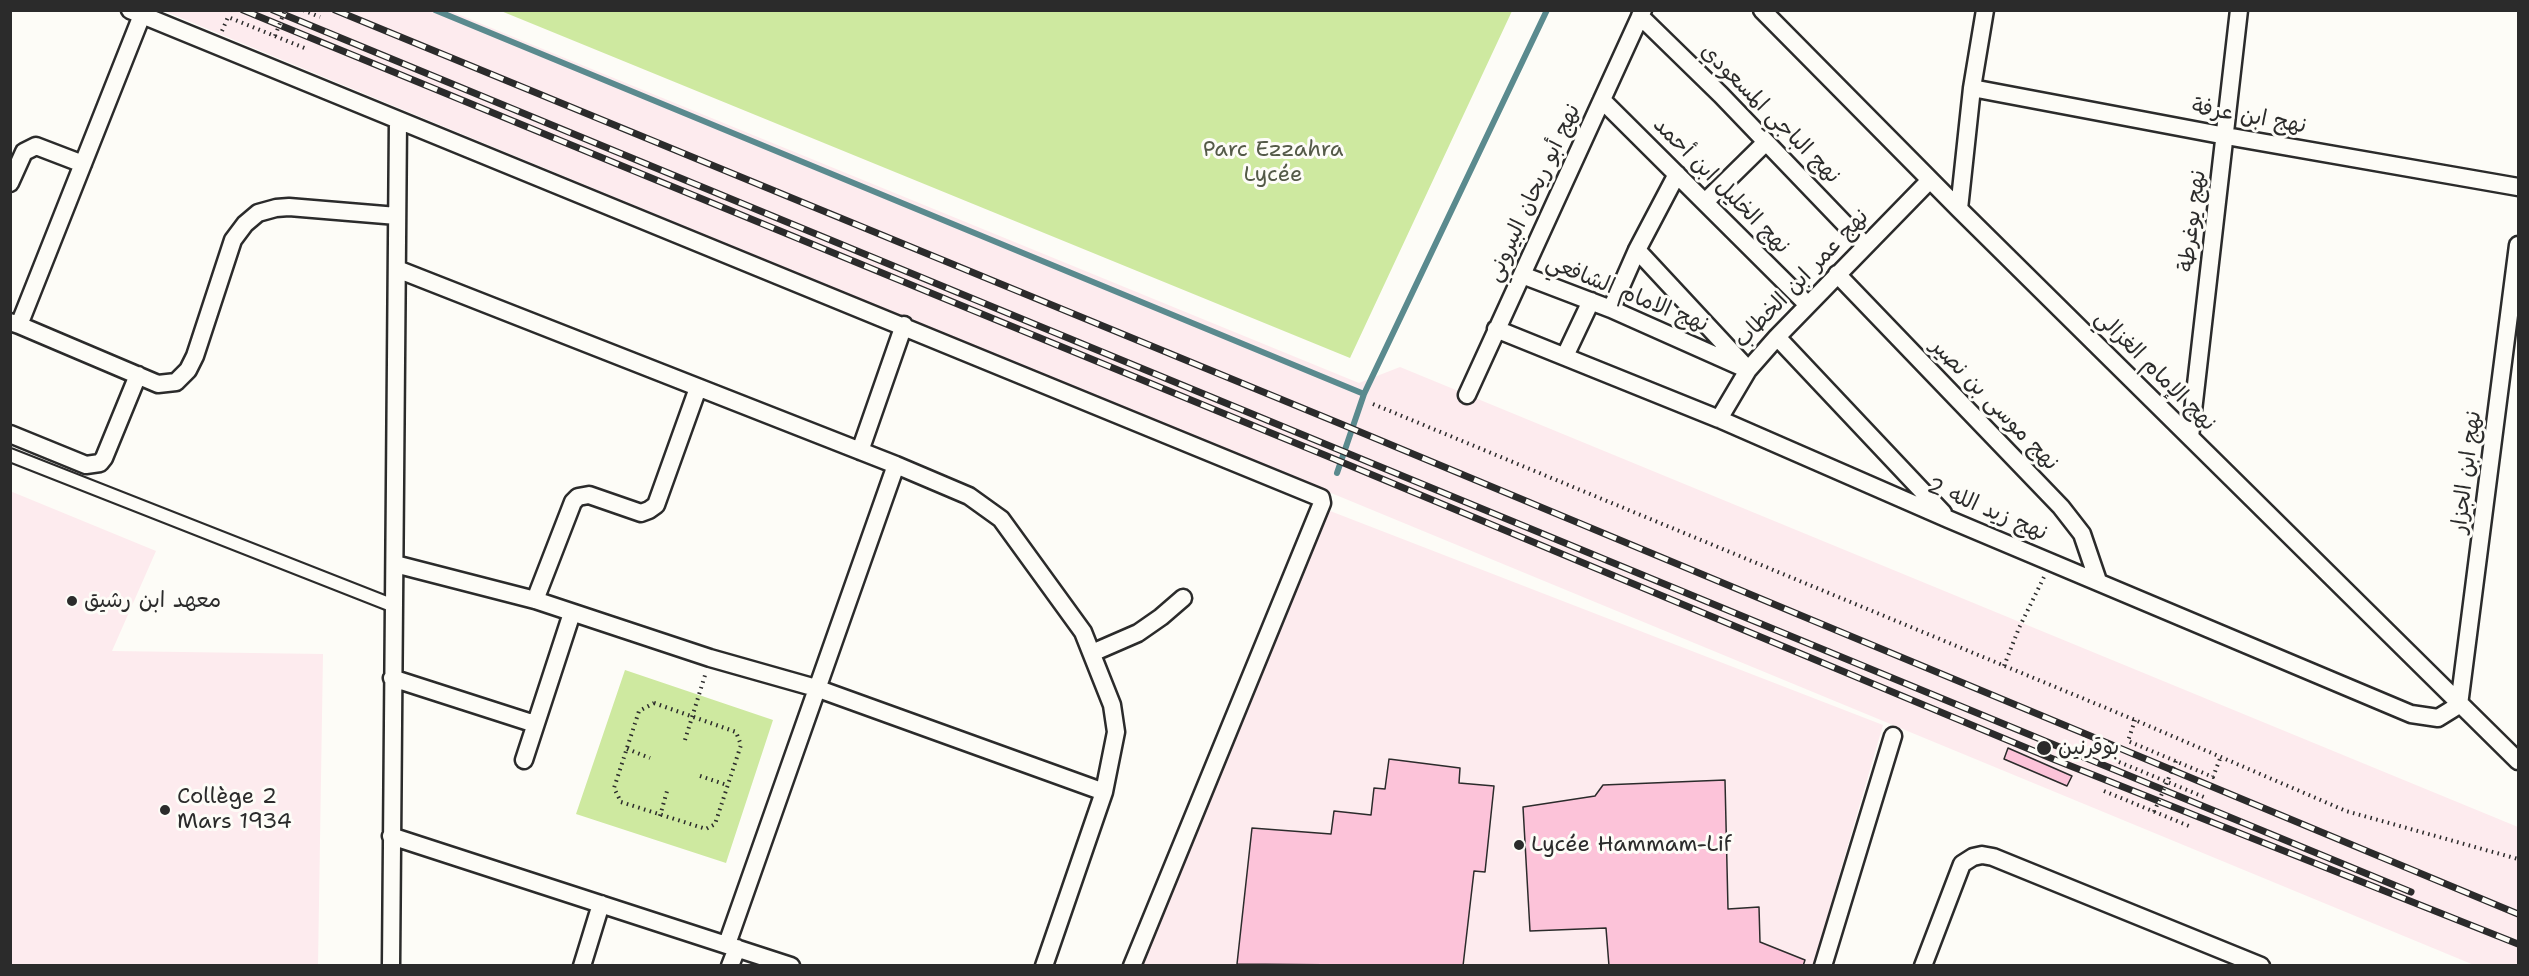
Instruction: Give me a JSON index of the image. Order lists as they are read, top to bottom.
{
  "streets": {
    "street": [
      "نهج الباجي المسعودي",
      "نهج ابن عرفة",
      "نهج الخليل ابن أحمد",
      "نهج أبو ريحان البيروني",
      "نهج يوغرطة",
      "نهج عمر ابن الخطاب",
      "نهج الامام الشافعي",
      "نهج الإمام الغزالي",
      "نهج موسى بن نصير",
      "نهج ابن الجزار",
      "نهج زيد الله 2"
    ]
  },
  "crossings": [
    ["نهج الباجي المسعودي", "نهج أبو ريحان البيروني"],
    ["نهج الباجي المسعودي", "نهج عمر ابن الخطاب"],
    ["نهج ابن عرفة", "نهج يوغرطة"],
    ["نهج الخليل ابن أحمد", "نهج أبو ريحان البيروني"],
    ["نهج الخليل ابن أحمد", "نهج عمر ابن الخطاب"],
    ["نهج أبو ريحان البيروني", "نهج الامام الشافعي"],
    ["نهج أبو ريحان البيروني", "نهج زيد الله 2"],
    ["نهج يوغرطة", "نهج الإمام الغزالي"],
    ["نهج عمر ابن الخطاب", "نهج الامام الشافعي"],
    ["نهج عمر ابن الخطاب", "نهج الإمام الغزالي"],
    ["نهج عمر ابن الخطاب", "نهج موسى بن نصير"],
    ["نهج عمر ابن الخطاب", "نهج زيد الله 2"],
    ["نهج الإمام الغزالي", "نهج ابن الجزار"],
    ["نهج الإمام الغزالي", "نهج زيد الله 2"],
    ["نهج موسى بن نصير", "نهج زيد الله 2"],
    ["نهج ابن الجزار", "نهج زيد الله 2"]
  ],
  "parks": ["Parc Ezzahra Lycée"],
  "places": [
    "معهد ابن رشيق",
    "بوقرنين",
    "Collège 2 Mars 1934",
    "Lycée Hammam-Lif"
  ]
}
